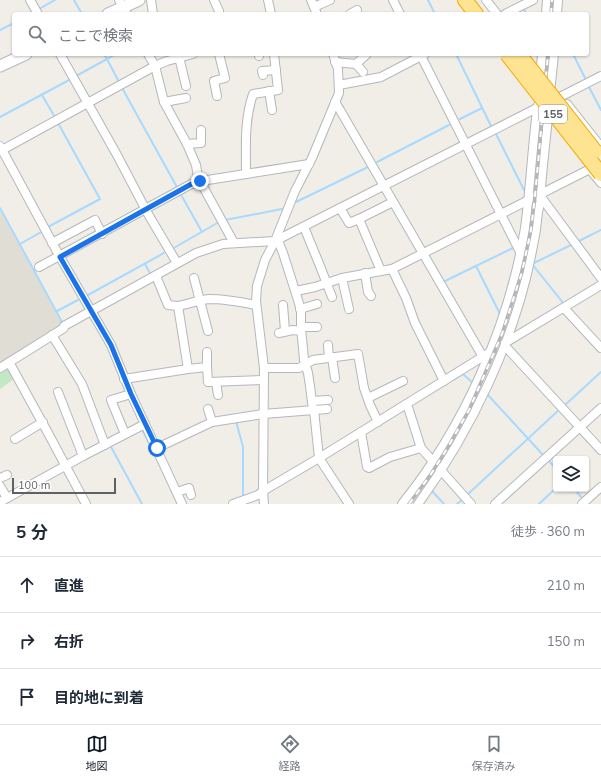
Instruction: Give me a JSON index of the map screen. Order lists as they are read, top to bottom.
{
  "streets": {
    "highway": ["155"]
  },
  "scale_bar": "100 m",
  "page": {
    "search": "ここで検索",
    "scale": "100 m",
    "heading": ["5 分", "徒歩 · 360 m"],
    "list": [
      ["直進", "210 m"],
      ["右折", "150 m"],
      "目的地に到着"
    ],
    "nav": ["地図", "経路", "保存済み"]
  }
}
